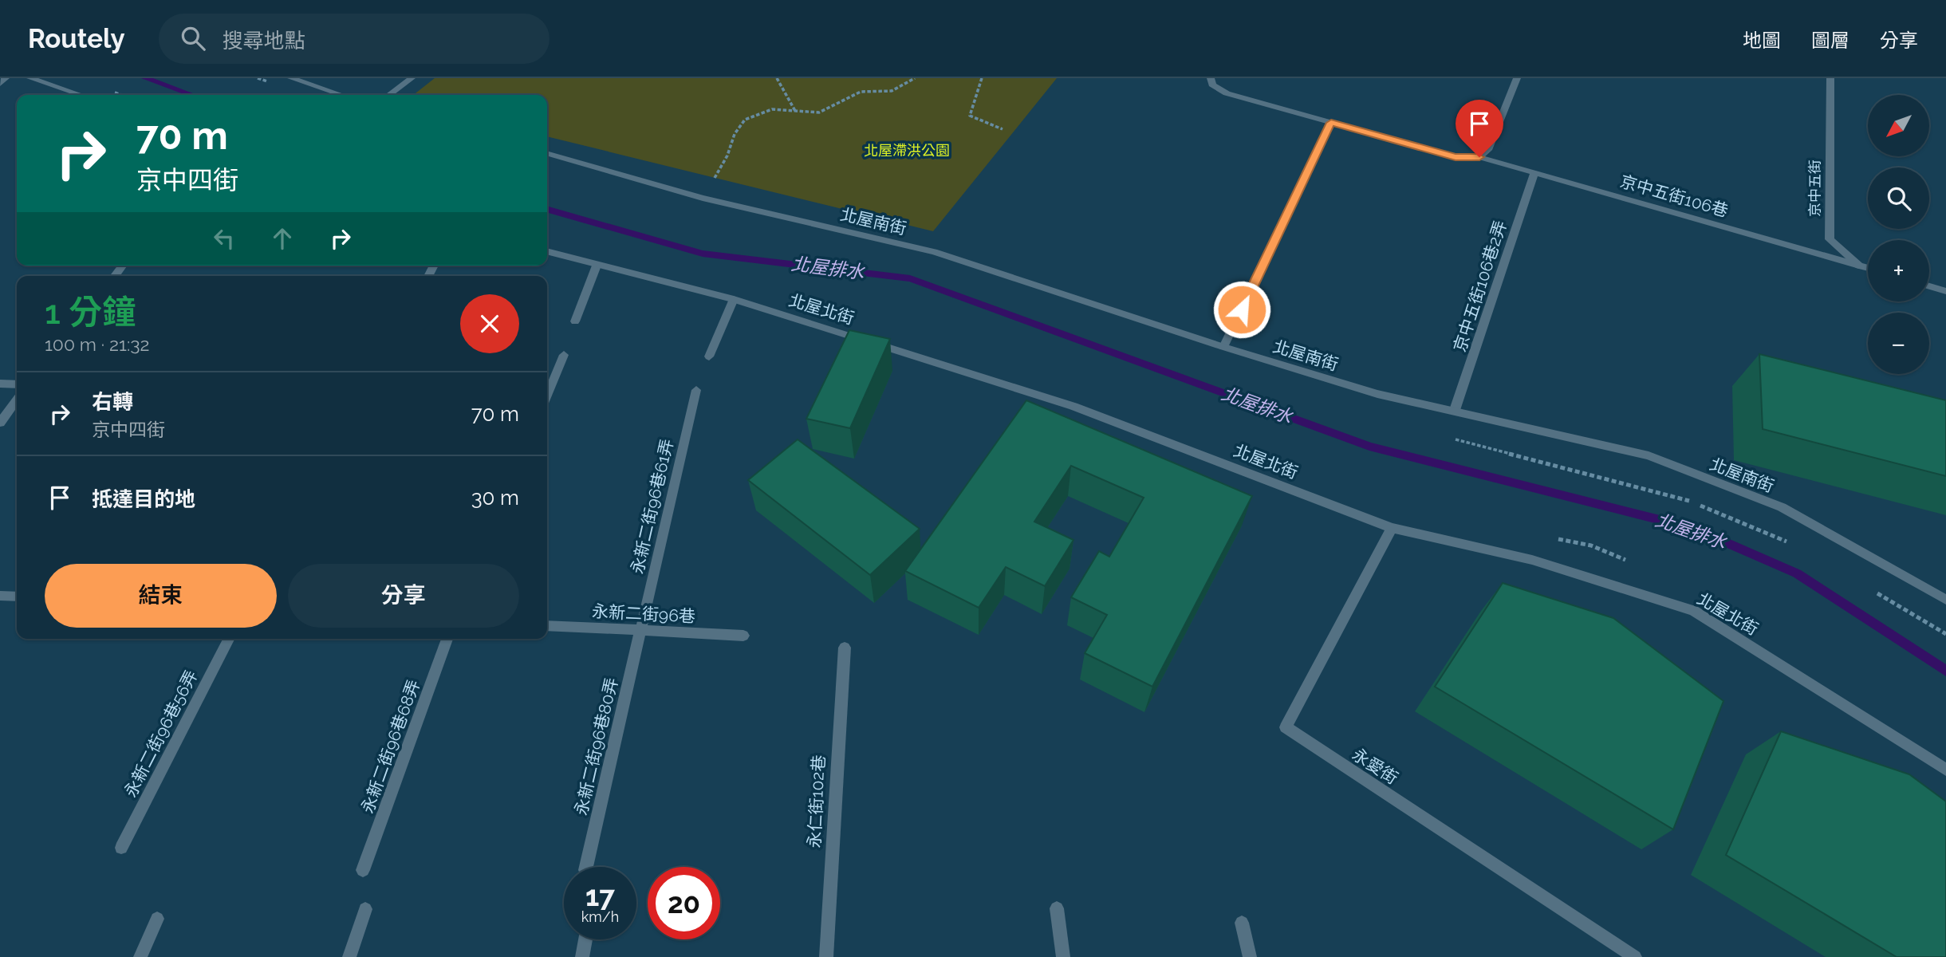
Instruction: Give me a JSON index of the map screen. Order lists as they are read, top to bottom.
{
  "streets": {
    "street": [
      "京中五街",
      "京中五街106巷",
      "北屋南街",
      "京中五街106巷2弄",
      "北屋北街",
      "永新二街96巷61弄",
      "永新二街96巷",
      "永新二街96巷56弄",
      "永新二街96巷68弄",
      "永新二街96巷80弄",
      "永愛街",
      "永仁街102巷"
    ]
  },
  "crossings": [
    ["京中五街", "京中五街106巷"],
    ["京中五街106巷", "京中五街106巷2弄"],
    ["北屋南街", "京中五街106巷2弄"],
    ["北屋北街", "永愛街"],
    ["永新二街96巷61弄", "永新二街96巷"],
    ["永新二街96巷61弄", "永新二街96巷80弄"],
    ["永新二街96巷", "永新二街96巷80弄"]
  ],
  "water": ["北屋排水"],
  "parks": ["北屋滯洪公園"],
  "north": "bottom left",
  "page": {
    "header": "Routely",
    "search": "搜尋地點",
    "nav": ["地圖", "圖層", "分享"],
    "map_buttons": ["+", "−"],
    "turn": ["70 m", "京中四街"],
    "heading": ["1 分鐘", "100 m · 21:32"],
    "list": [
      {
        "name": "右轉",
        "note": "京中四街",
        "value": "70 m"
      },
      {
        "name": "抵達目的地",
        "value": "30 m"
      }
    ],
    "buttons": ["結束", "分享"],
    "speed": "17 km/h",
    "limit": "20"
  }
}
